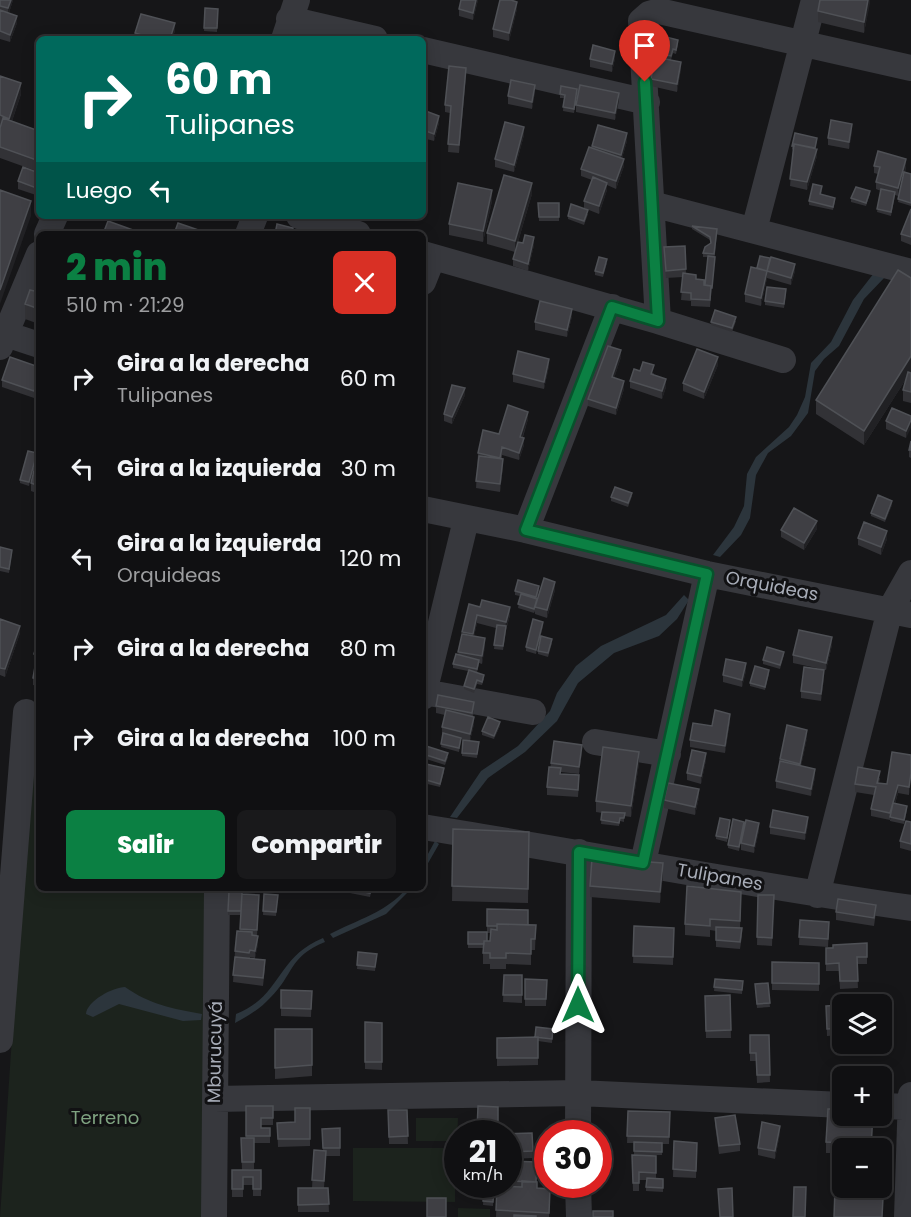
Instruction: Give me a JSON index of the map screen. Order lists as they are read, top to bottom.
{
  "streets": {
    "street": ["Orquideas", "Tulipanes", "Mburucuyá"]
  },
  "parks": ["Terreno"],
  "page": {
    "turn": ["60 m", "Tulipanes"],
    "then": "Luego",
    "heading": ["2 min", "510 m · 21:29"],
    "list": [
      {
        "name": "Gira a la derecha",
        "note": "Tulipanes",
        "value": "60 m"
      },
      {
        "name": "Gira a la izquierda",
        "value": "30 m"
      },
      {
        "name": "Gira a la izquierda",
        "note": "Orquideas",
        "value": "120 m"
      },
      {
        "name": "Gira a la derecha",
        "value": "80 m"
      },
      {
        "name": "Gira a la derecha",
        "value": "100 m"
      }
    ],
    "buttons": ["Salir", "Compartir"],
    "map_buttons": ["+", "−"],
    "speed": "21 km/h",
    "limit": "30"
  }
}
